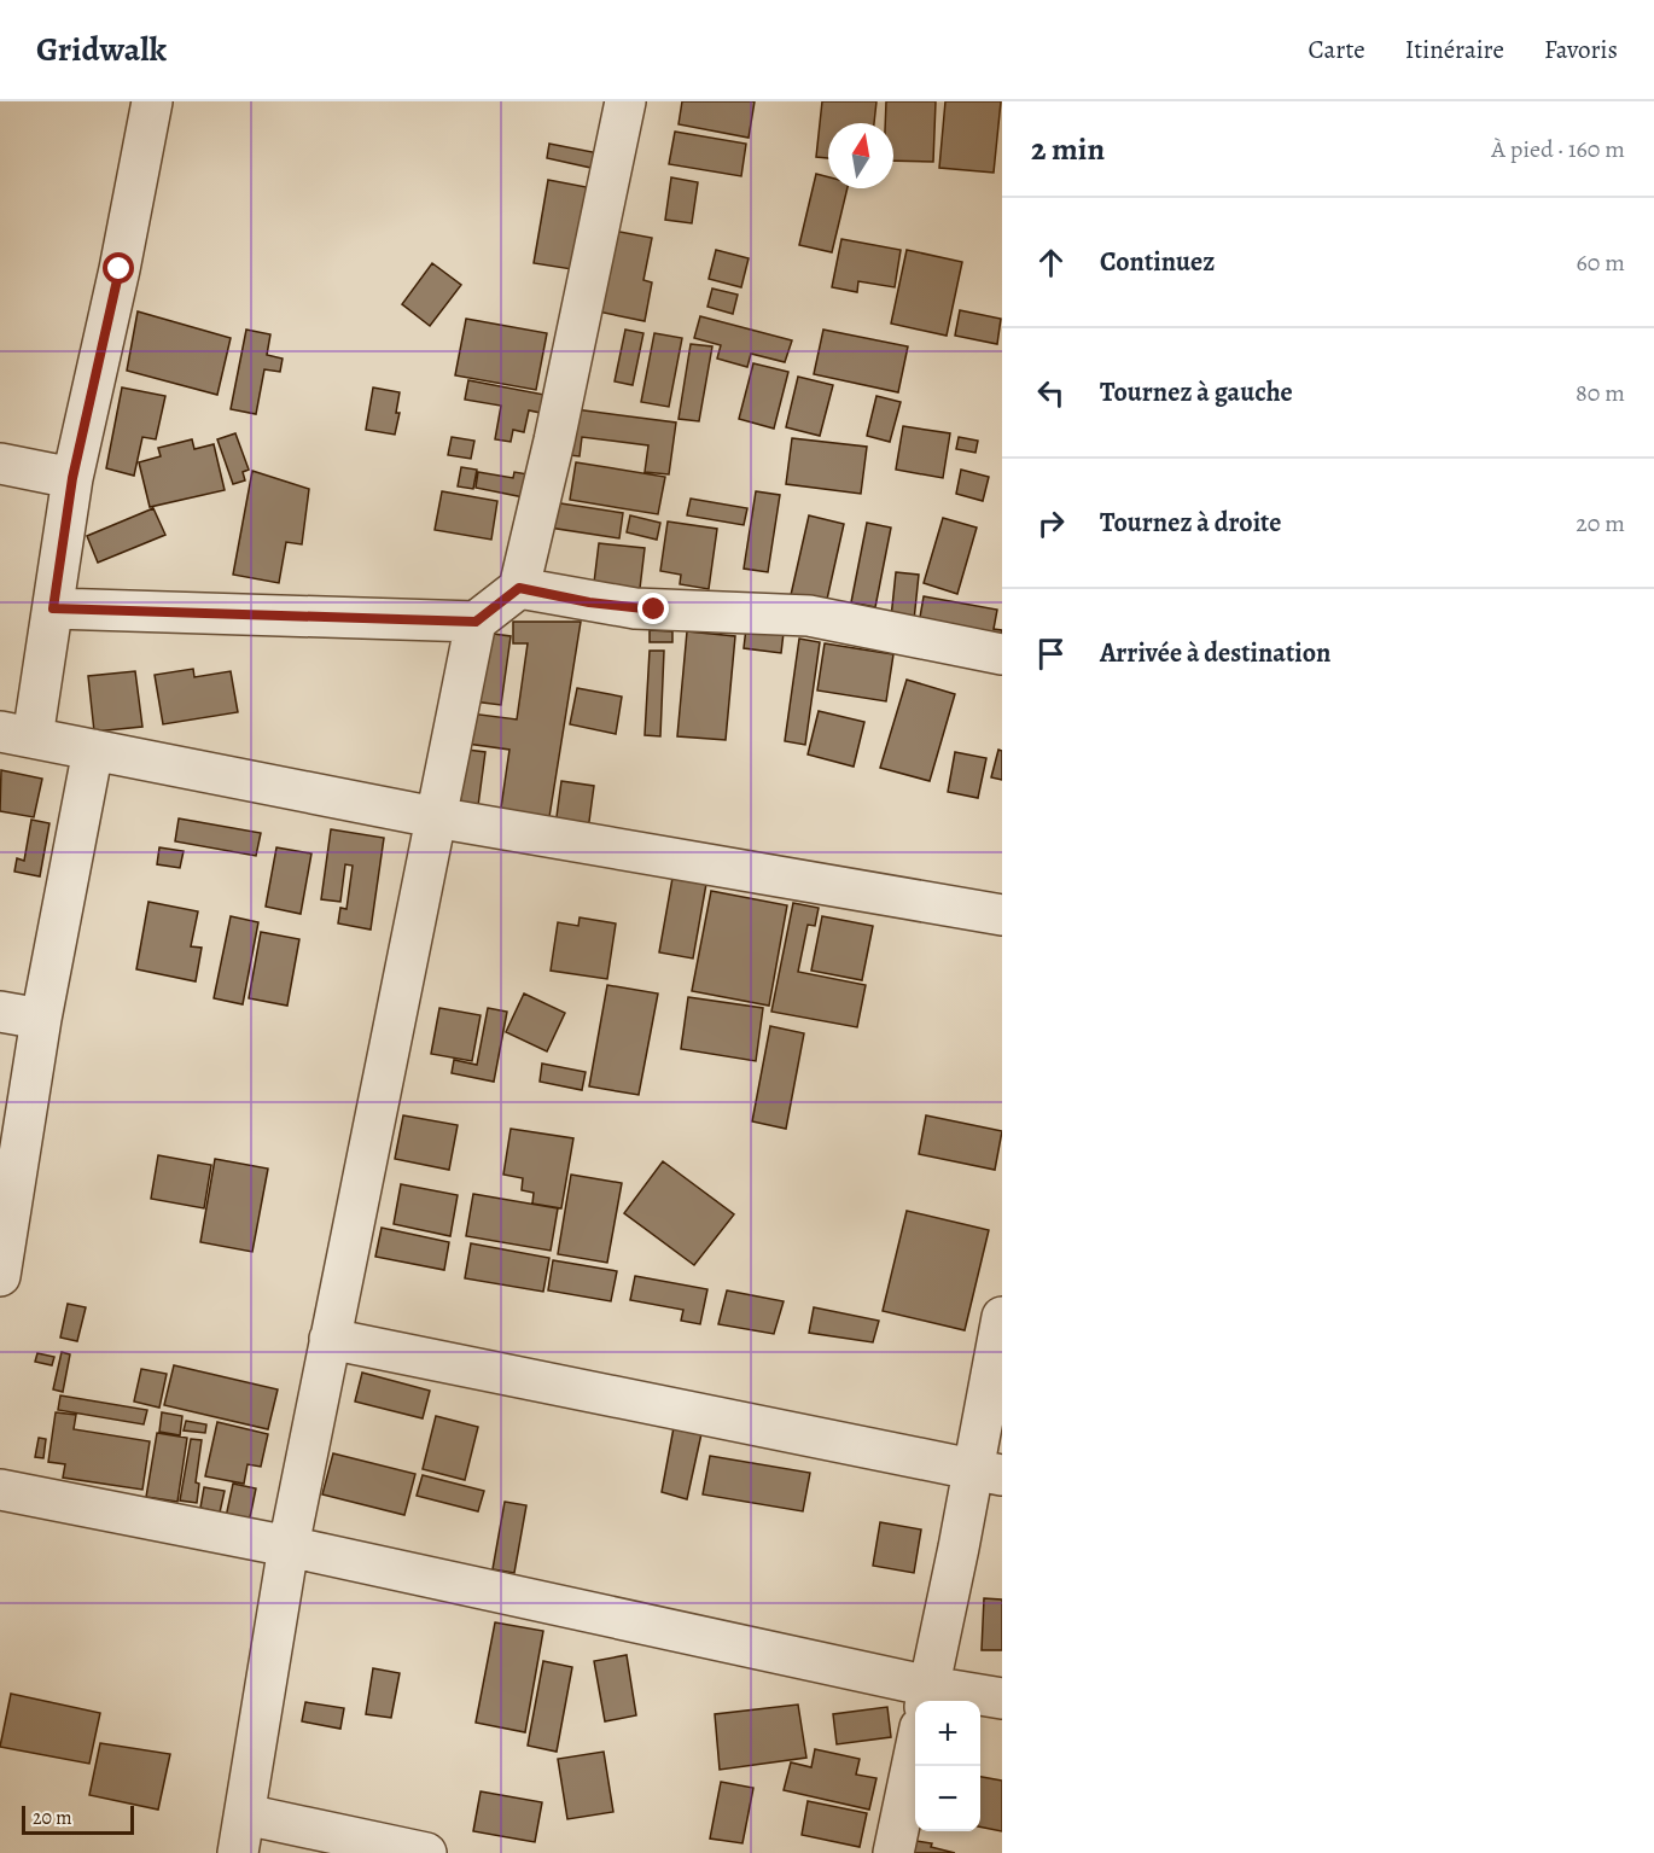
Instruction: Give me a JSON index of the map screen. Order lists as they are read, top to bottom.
{
  "scale_bar": "20 m",
  "north": "top",
  "page": {
    "header": "Gridwalk",
    "nav": ["Carte", "Itinéraire", "Favoris"],
    "heading": ["2 min", "À pied · 160 m"],
    "list": [
      ["Continuez", "60 m"],
      ["Tournez à gauche", "80 m"],
      ["Tournez à droite", "20 m"],
      "Arrivée à destination"
    ],
    "map_buttons": ["+", "−"],
    "scale": "20 m"
  }
}
